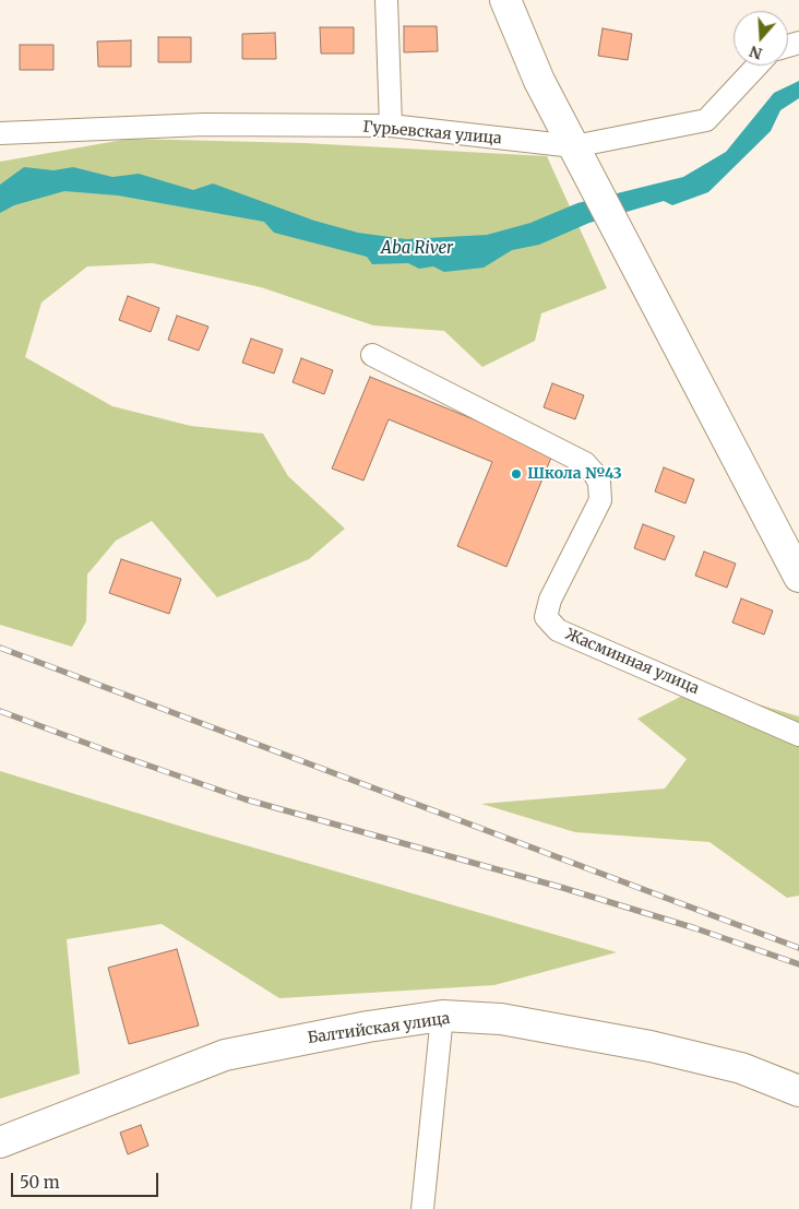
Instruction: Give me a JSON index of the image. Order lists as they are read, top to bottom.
{
  "streets": {
    "main road": ["Балтийская улица"],
    "street": ["Гурьевская улица", "Жасминная улица"]
  },
  "water": ["Aba River"],
  "places": ["Школа №43"],
  "scale_bar": "50 m",
  "north": "bottom"
}
